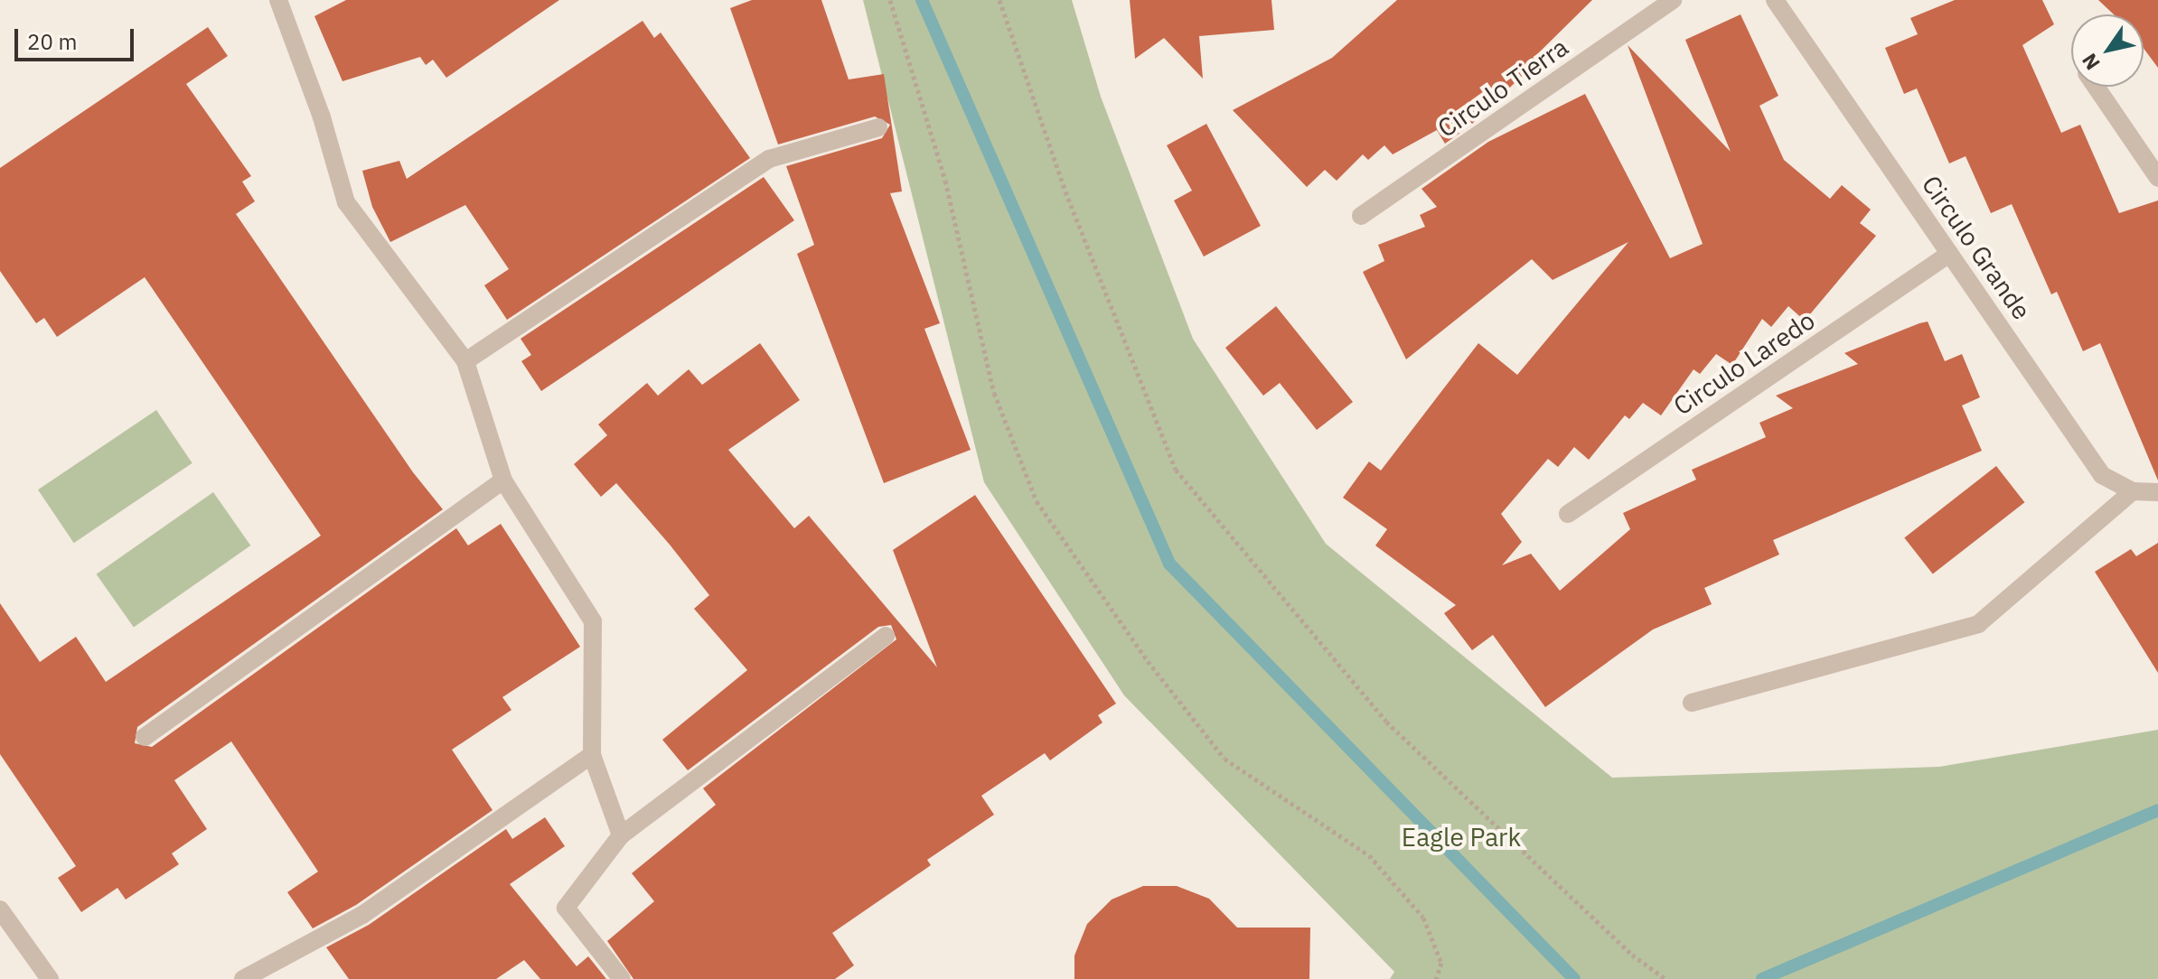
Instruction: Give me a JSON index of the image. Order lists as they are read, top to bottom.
{
  "streets": {
    "street": ["Circulo Tierra", "Circulo Grande", "Circulo Laredo"]
  },
  "crossings": [
    ["Circulo Grande", "Circulo Laredo"]
  ],
  "parks": ["Eagle Park"],
  "scale_bar": "20 m",
  "north": "bottom left"
}
